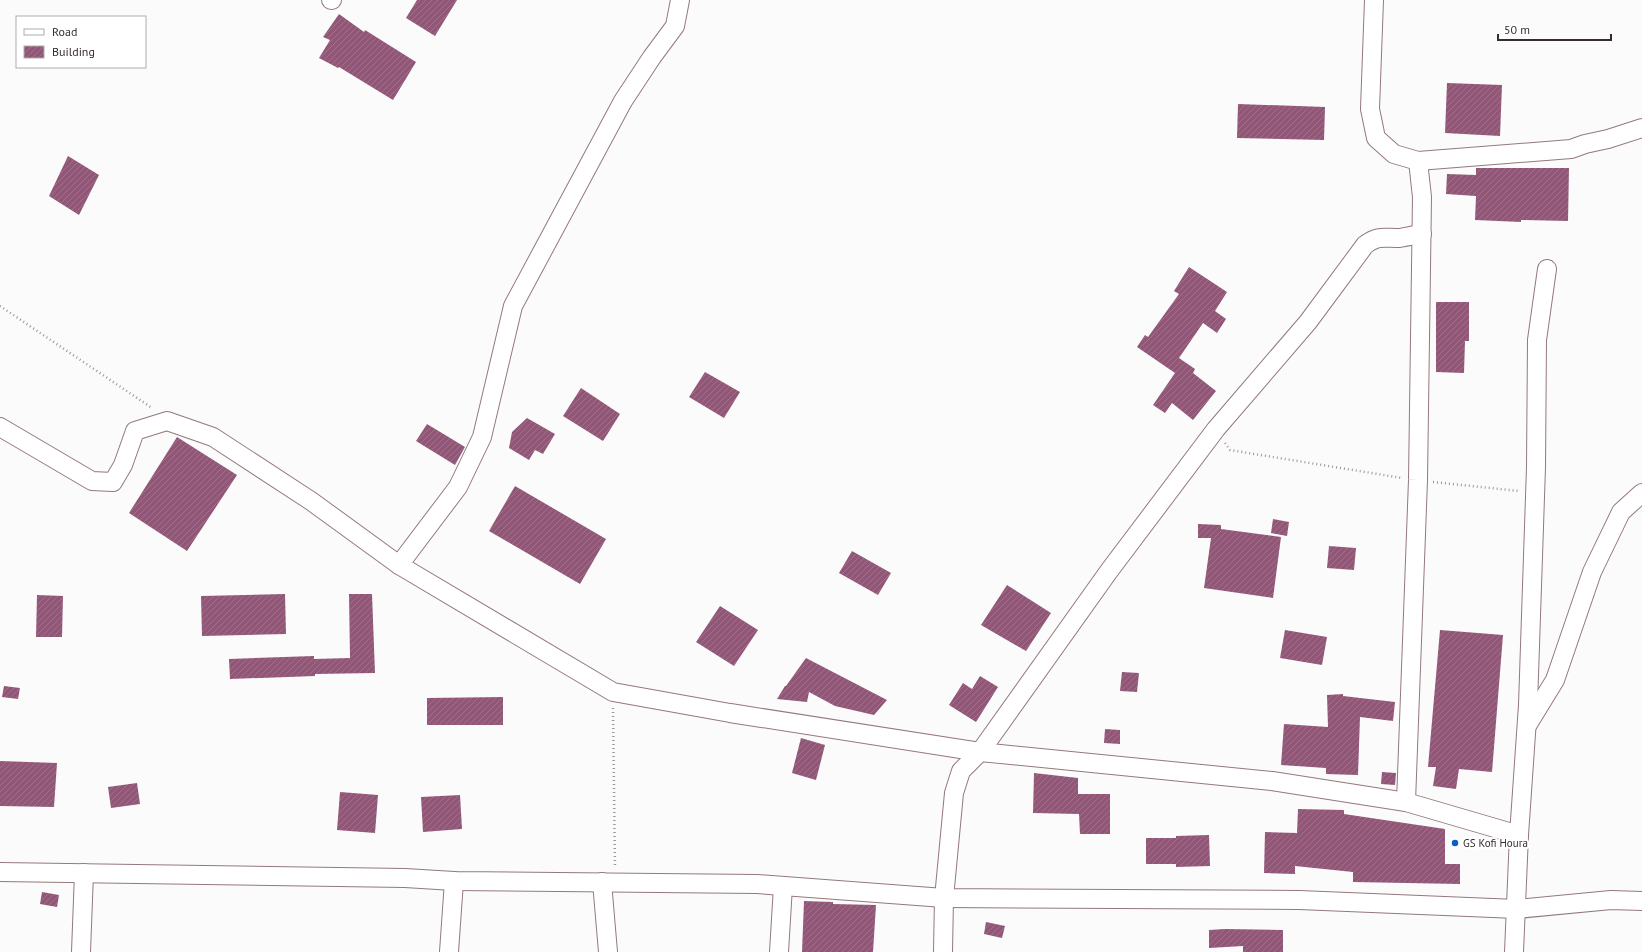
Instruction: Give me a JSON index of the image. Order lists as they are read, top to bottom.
{
  "places": ["GS Kofi Houra"],
  "legend": ["Road", "Building"],
  "scale_bar": "50 m"
}
